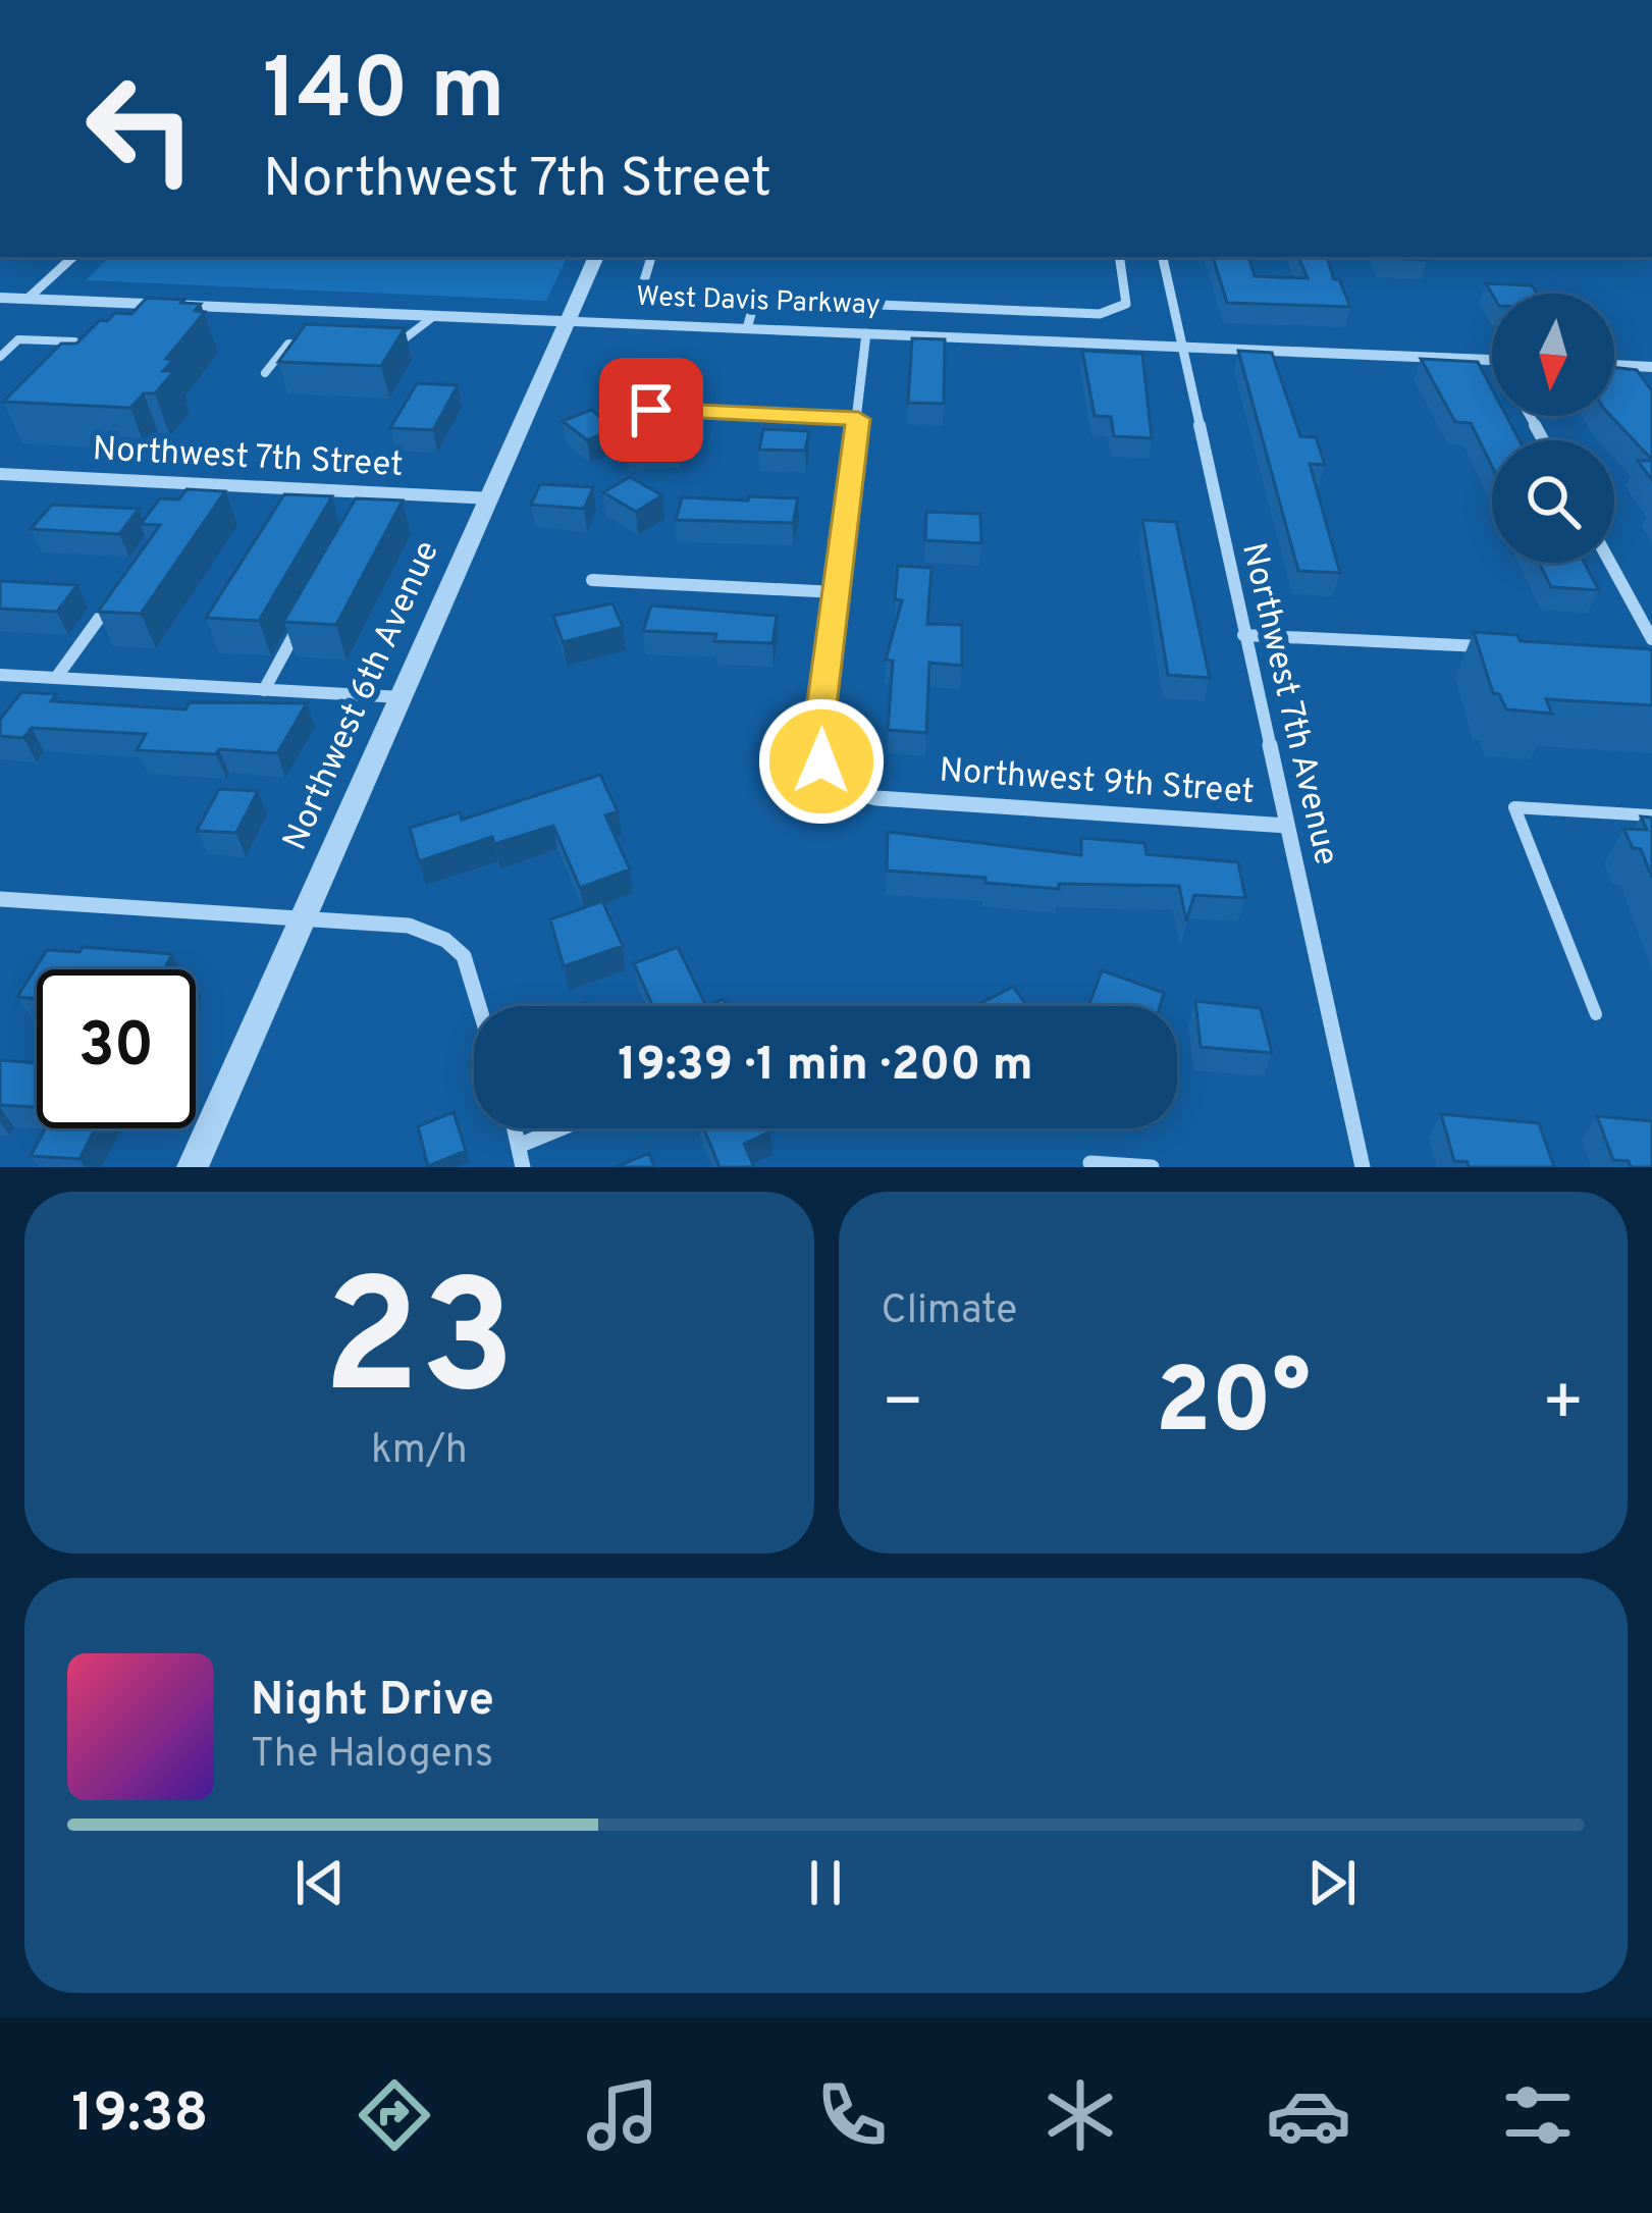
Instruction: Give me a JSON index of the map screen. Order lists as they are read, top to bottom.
{
  "streets": {
    "street": [
      "West Davis Parkway",
      "Northwest 7th Street",
      "Northwest 6th Avenue",
      "Northwest 7th Avenue",
      "Northwest 9th Street"
    ]
  },
  "crossings": [
    ["West Davis Parkway", "Northwest 6th Avenue"],
    ["West Davis Parkway", "Northwest 7th Avenue"],
    ["Northwest 7th Street", "Northwest 6th Avenue"],
    ["Northwest 7th Avenue", "Northwest 9th Street"]
  ],
  "north": "bottom",
  "page": {
    "turn": ["140 m", "Northwest 7th Street"],
    "limit": "30",
    "trip": "19:39 · 1 min · 200 m",
    "tile": [
      ["23", "km/h"],
      "Climate"
    ],
    "heat": ["−", "20°", "+"],
    "song": ["Night Drive", "The Halogens"],
    "tabs": "19:38"
  }
}
